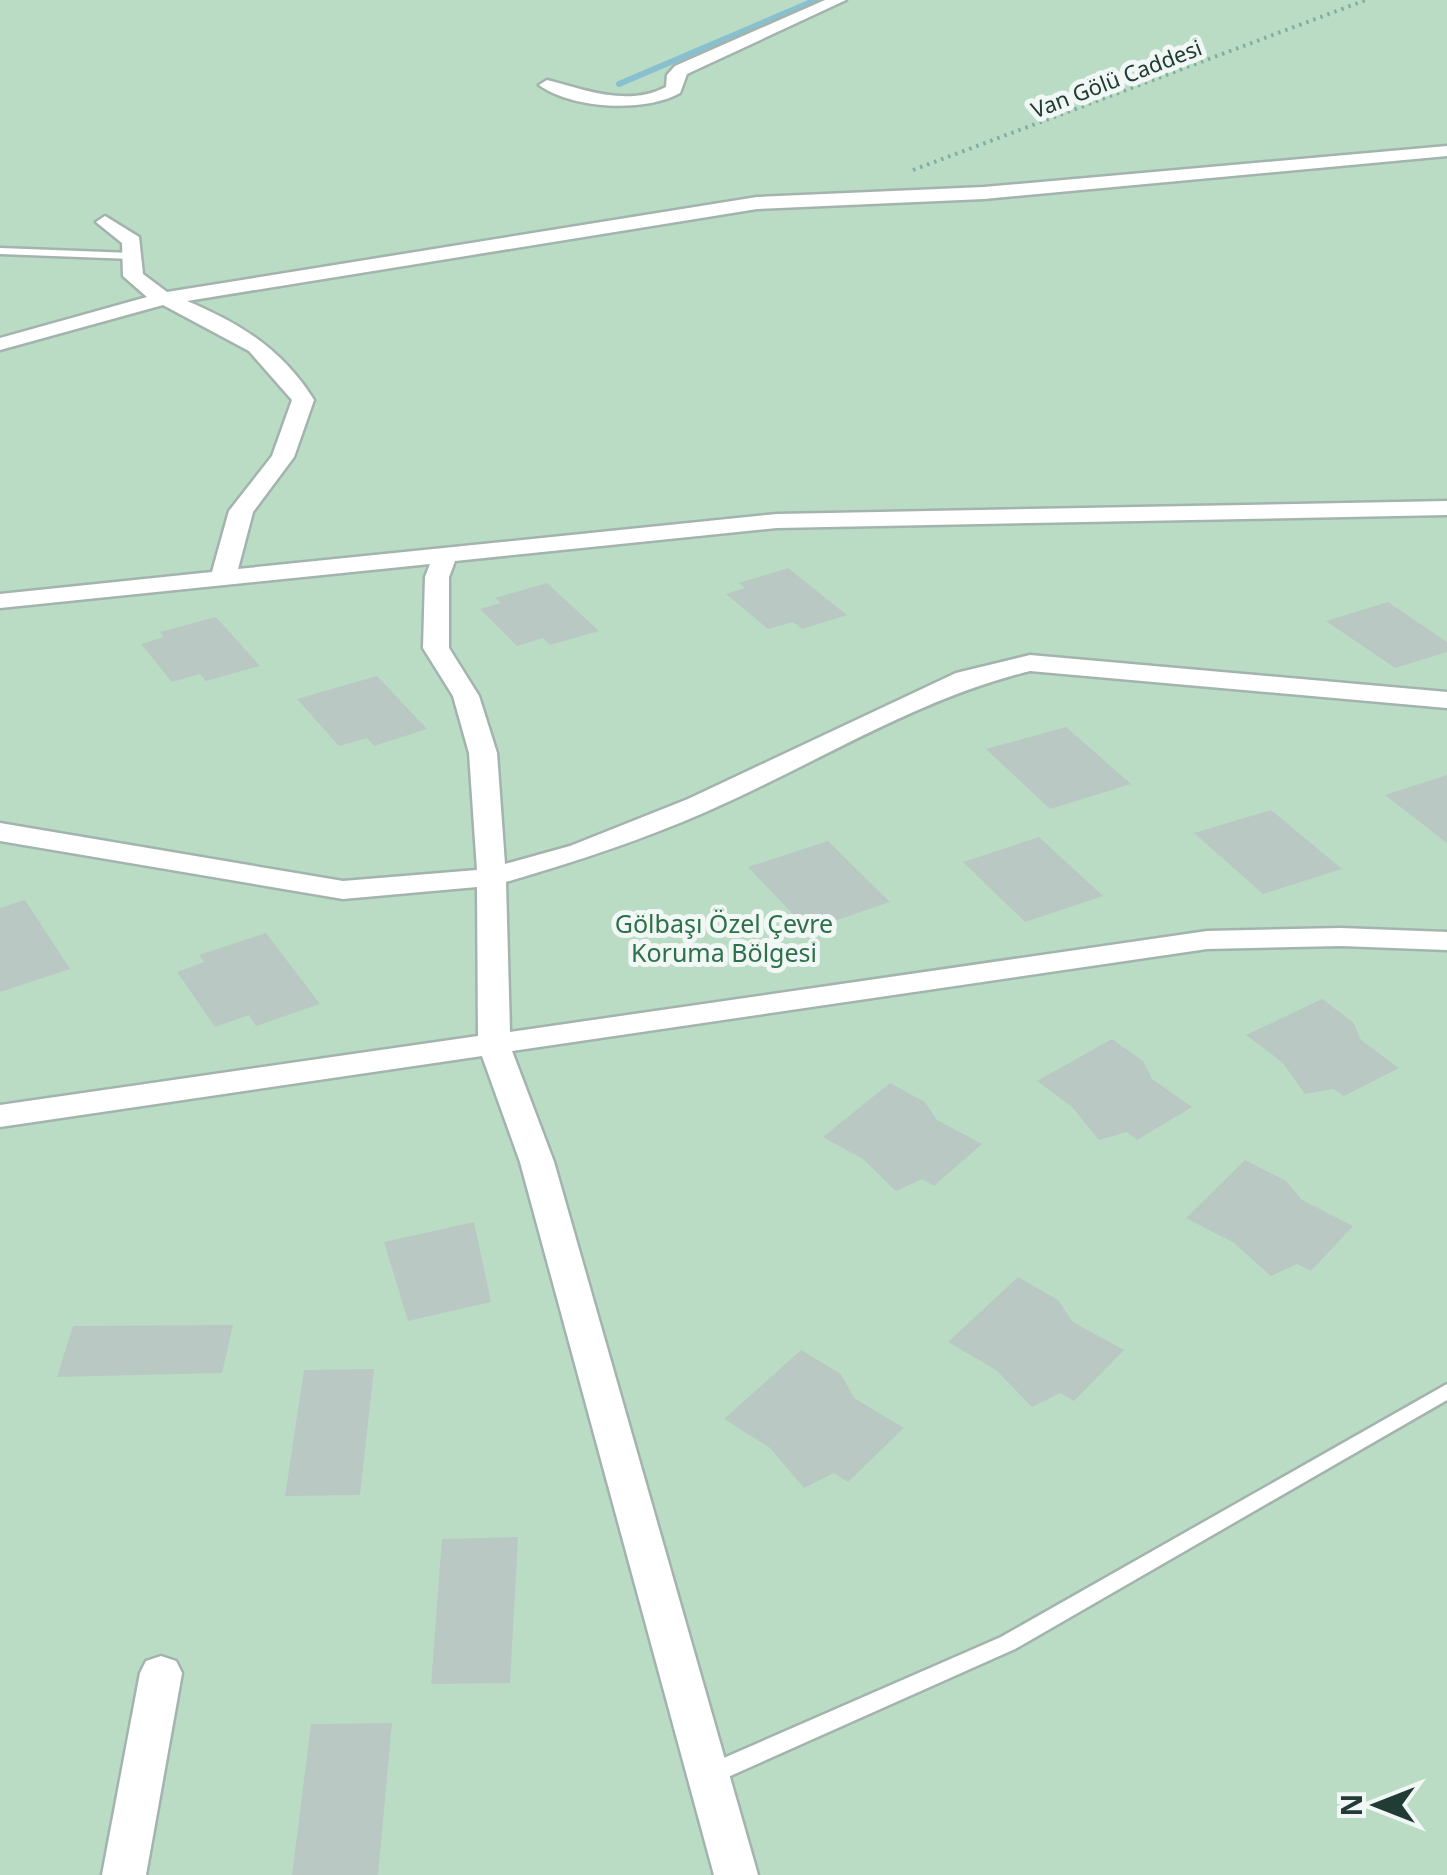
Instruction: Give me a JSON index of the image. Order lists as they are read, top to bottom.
{
  "streets": {
    "path": ["Van Gölü Caddesi"]
  },
  "parks": ["Gölbaşı Özel Çevre Koruma Bölgesi"],
  "north": "left"
}
